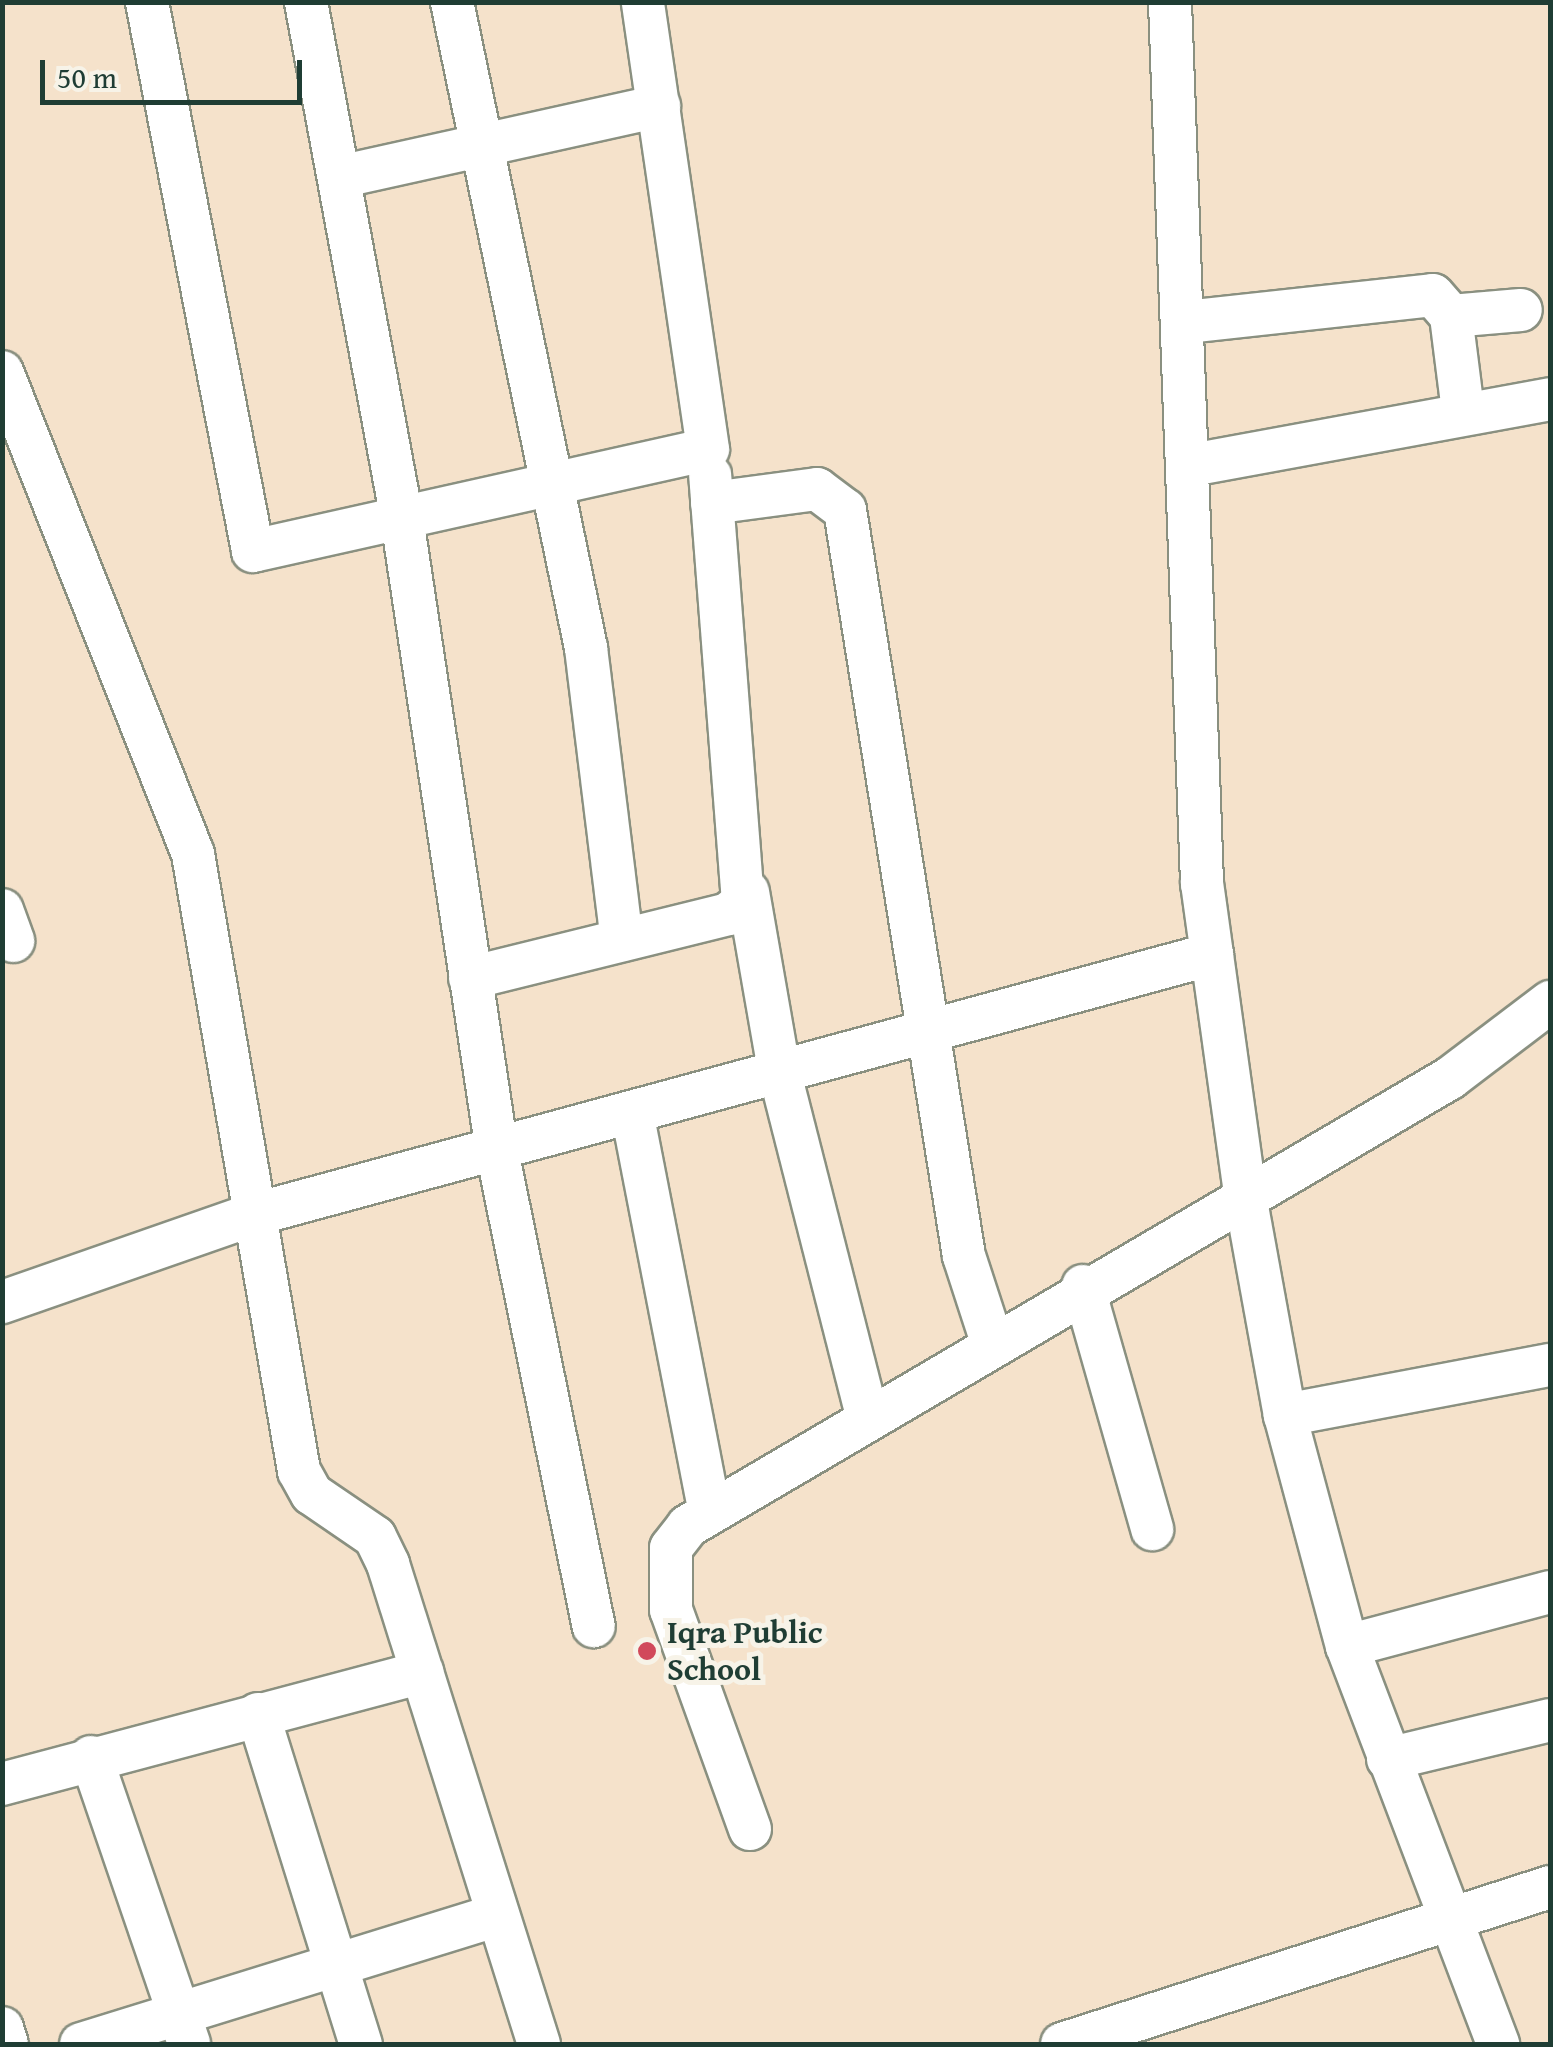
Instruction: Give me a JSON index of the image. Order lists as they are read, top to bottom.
{
  "places": ["Iqra Public School"],
  "scale_bar": "50 m"
}
